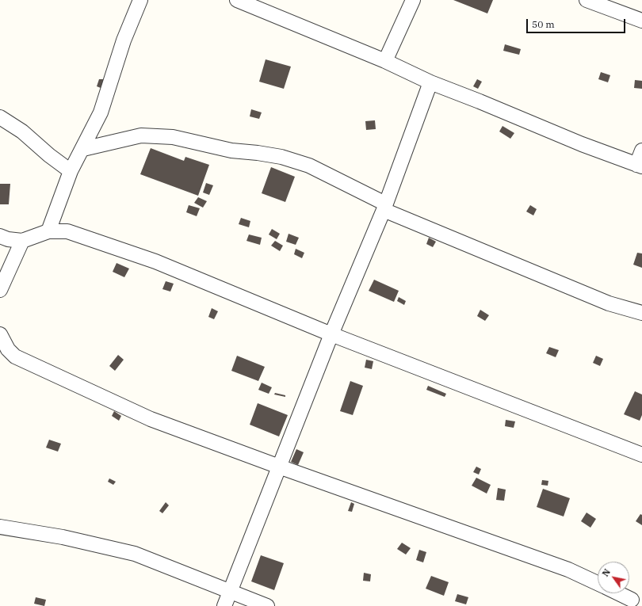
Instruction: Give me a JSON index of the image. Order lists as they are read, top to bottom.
{
  "scale_bar": "50 m",
  "north": "top left"
}
